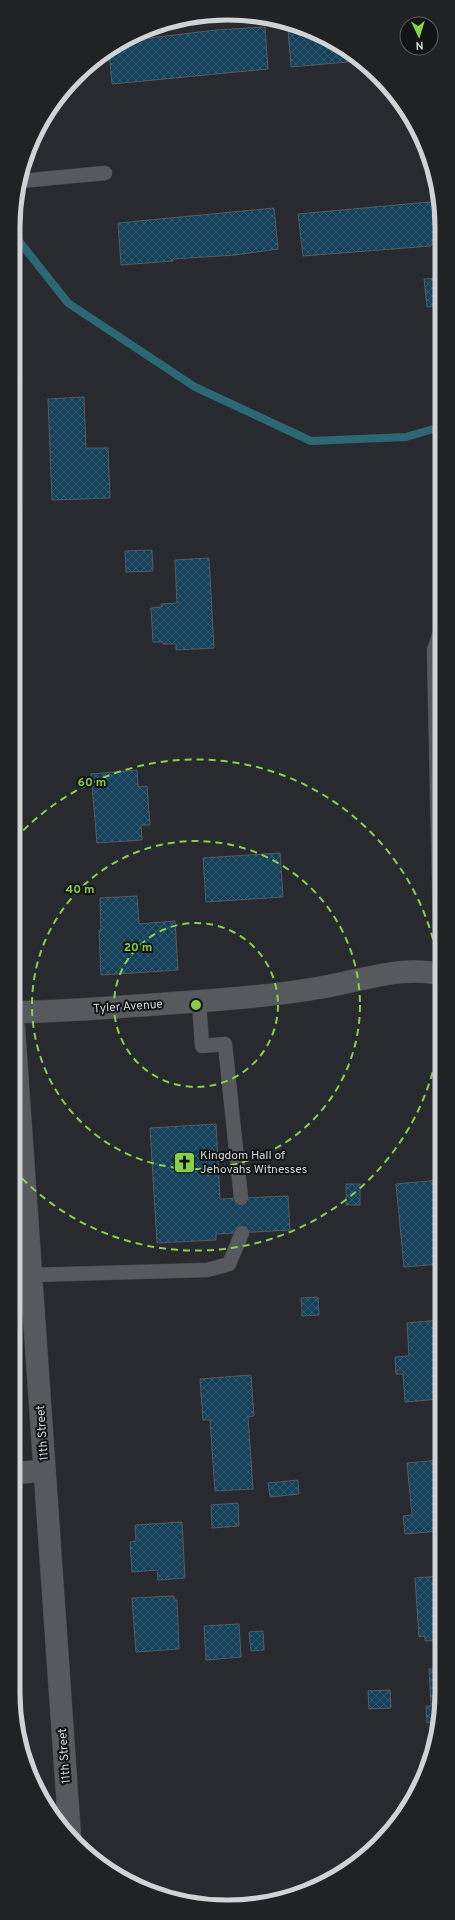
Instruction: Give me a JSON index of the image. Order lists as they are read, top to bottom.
{
  "streets": {
    "street": ["Tyler Avenue", "11th Street"]
  },
  "places": {
    "church": ["Kingdom Hall of Jehovahs Witnesses"]
  },
  "north": "bottom",
  "rings": ["60 m", "40 m", "20 m"]
}
